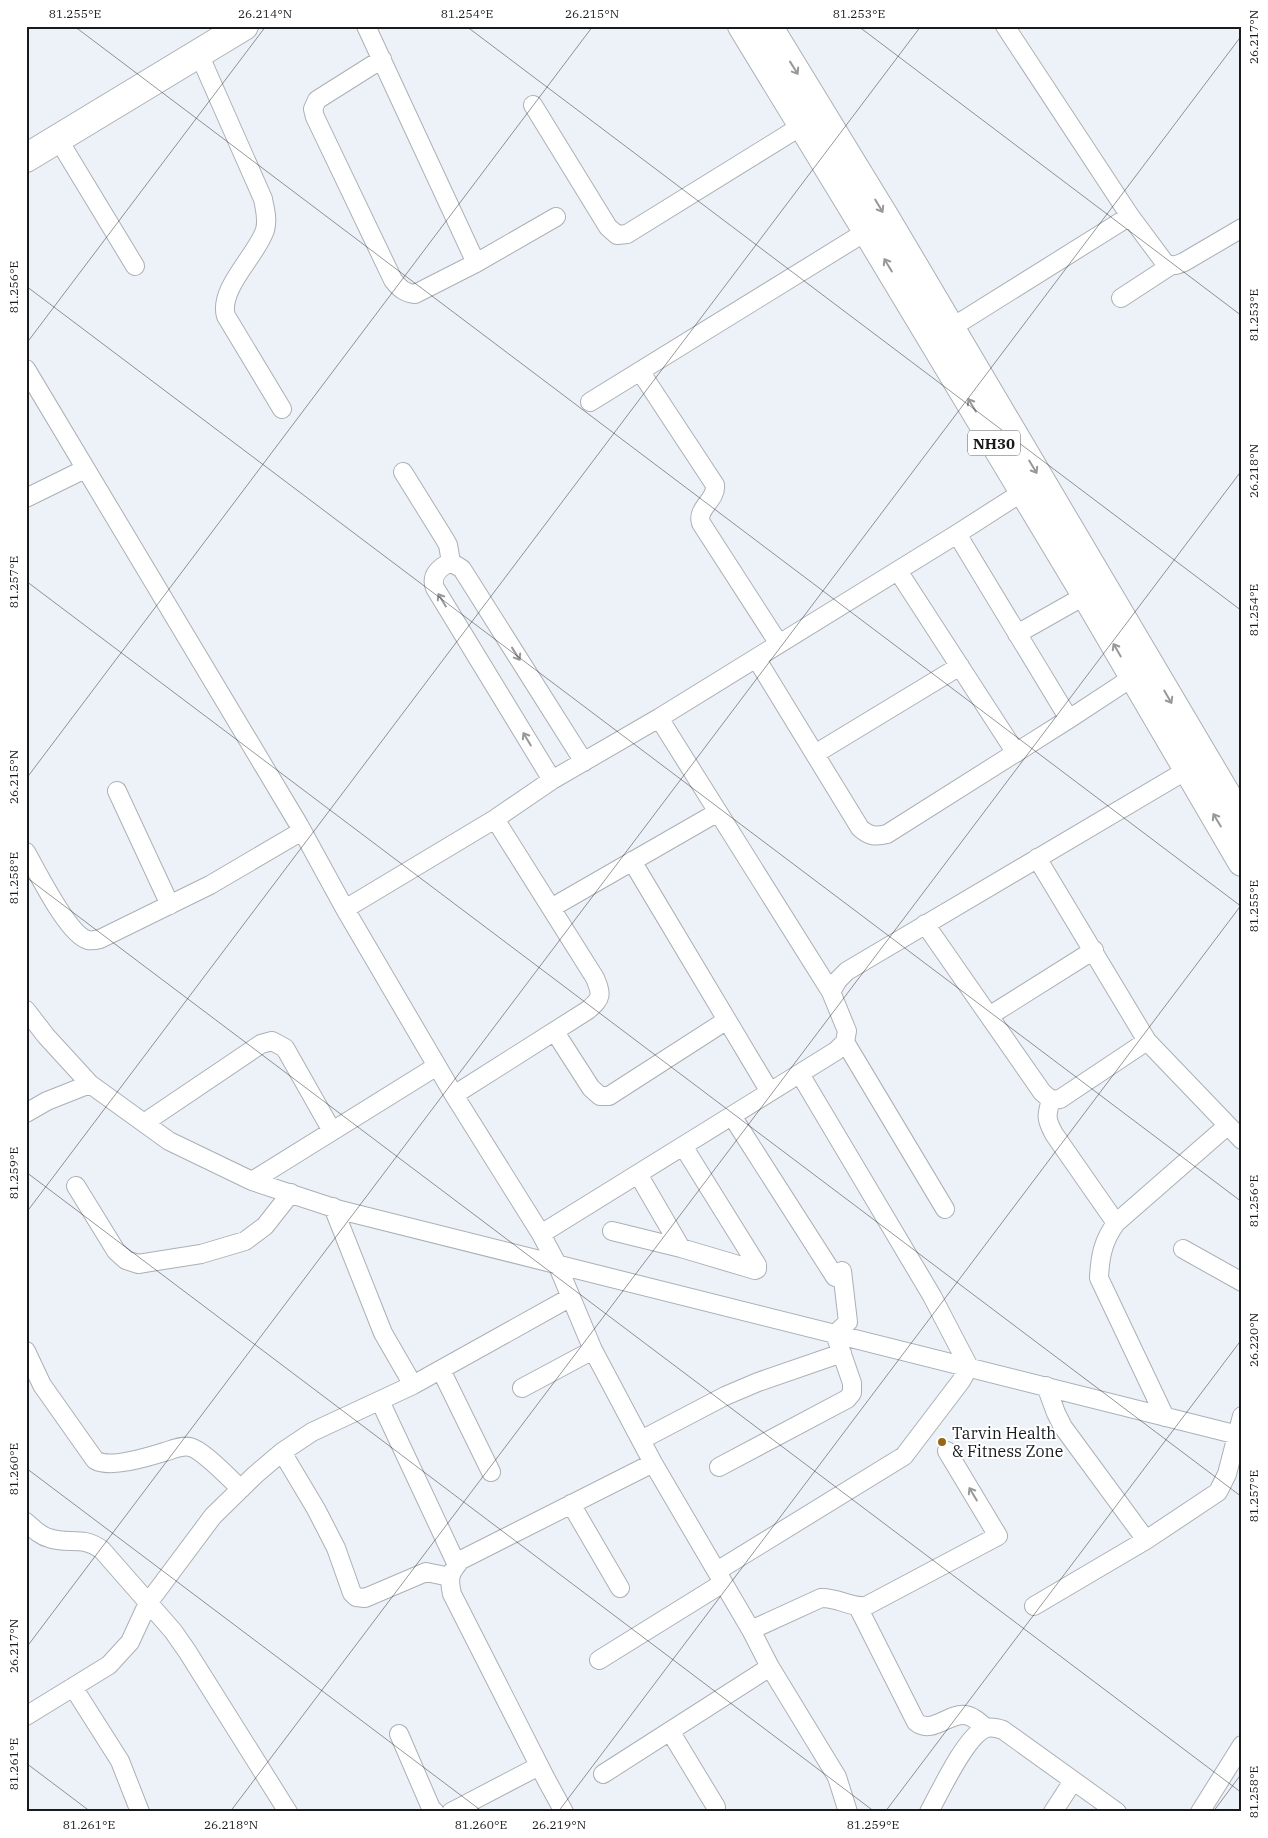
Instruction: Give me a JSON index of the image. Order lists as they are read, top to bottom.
{
  "streets": {
    "main road": ["NH30"]
  },
  "places": ["Tarvin Health & Fitness Zone"],
  "coordinates": [
    "81.255°E",
    "26.214°N",
    "81.254°E",
    "26.215°N",
    "81.253°E",
    "26.217°N",
    "81.256°E",
    "26.218°N",
    "81.257°E",
    "81.258°E",
    "81.259°E",
    "26.220°N",
    "81.260°E",
    "81.261°E",
    "26.219°N"
  ]
}
